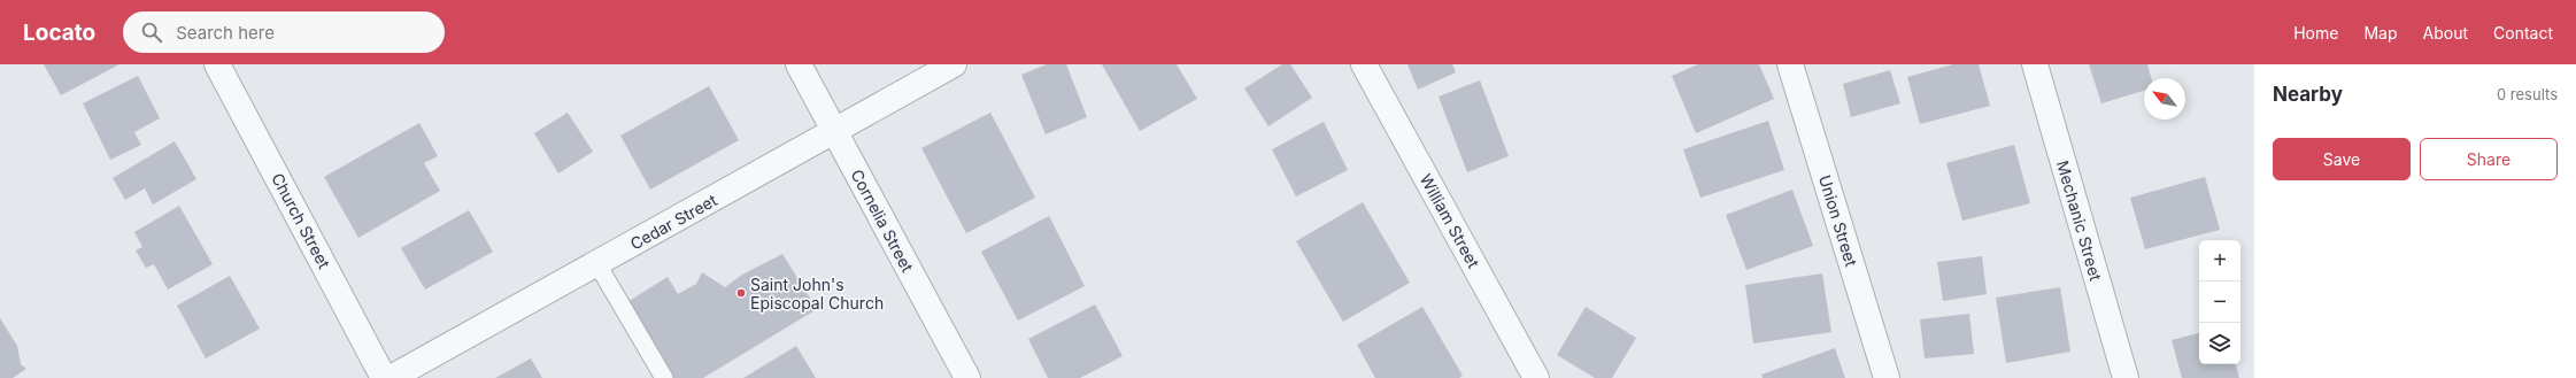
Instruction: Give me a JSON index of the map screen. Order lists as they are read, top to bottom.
{
  "streets": {
    "street": [
      "Church Street",
      "Cornelia Street",
      "William Street",
      "Union Street",
      "Mechanic Street",
      "Cedar Street"
    ]
  },
  "crossings": [
    ["Cornelia Street", "Cedar Street"]
  ],
  "places": ["Saint John's Episcopal Church"],
  "north": "top left",
  "page": {
    "header": "Locato",
    "search": "Search here",
    "nav": [
      "Home",
      "Map",
      "About",
      "Contact"
    ],
    "heading": ["Nearby", "0 results"],
    "buttons": ["Save", "Share"],
    "map_buttons": ["+", "−"]
  }
}
